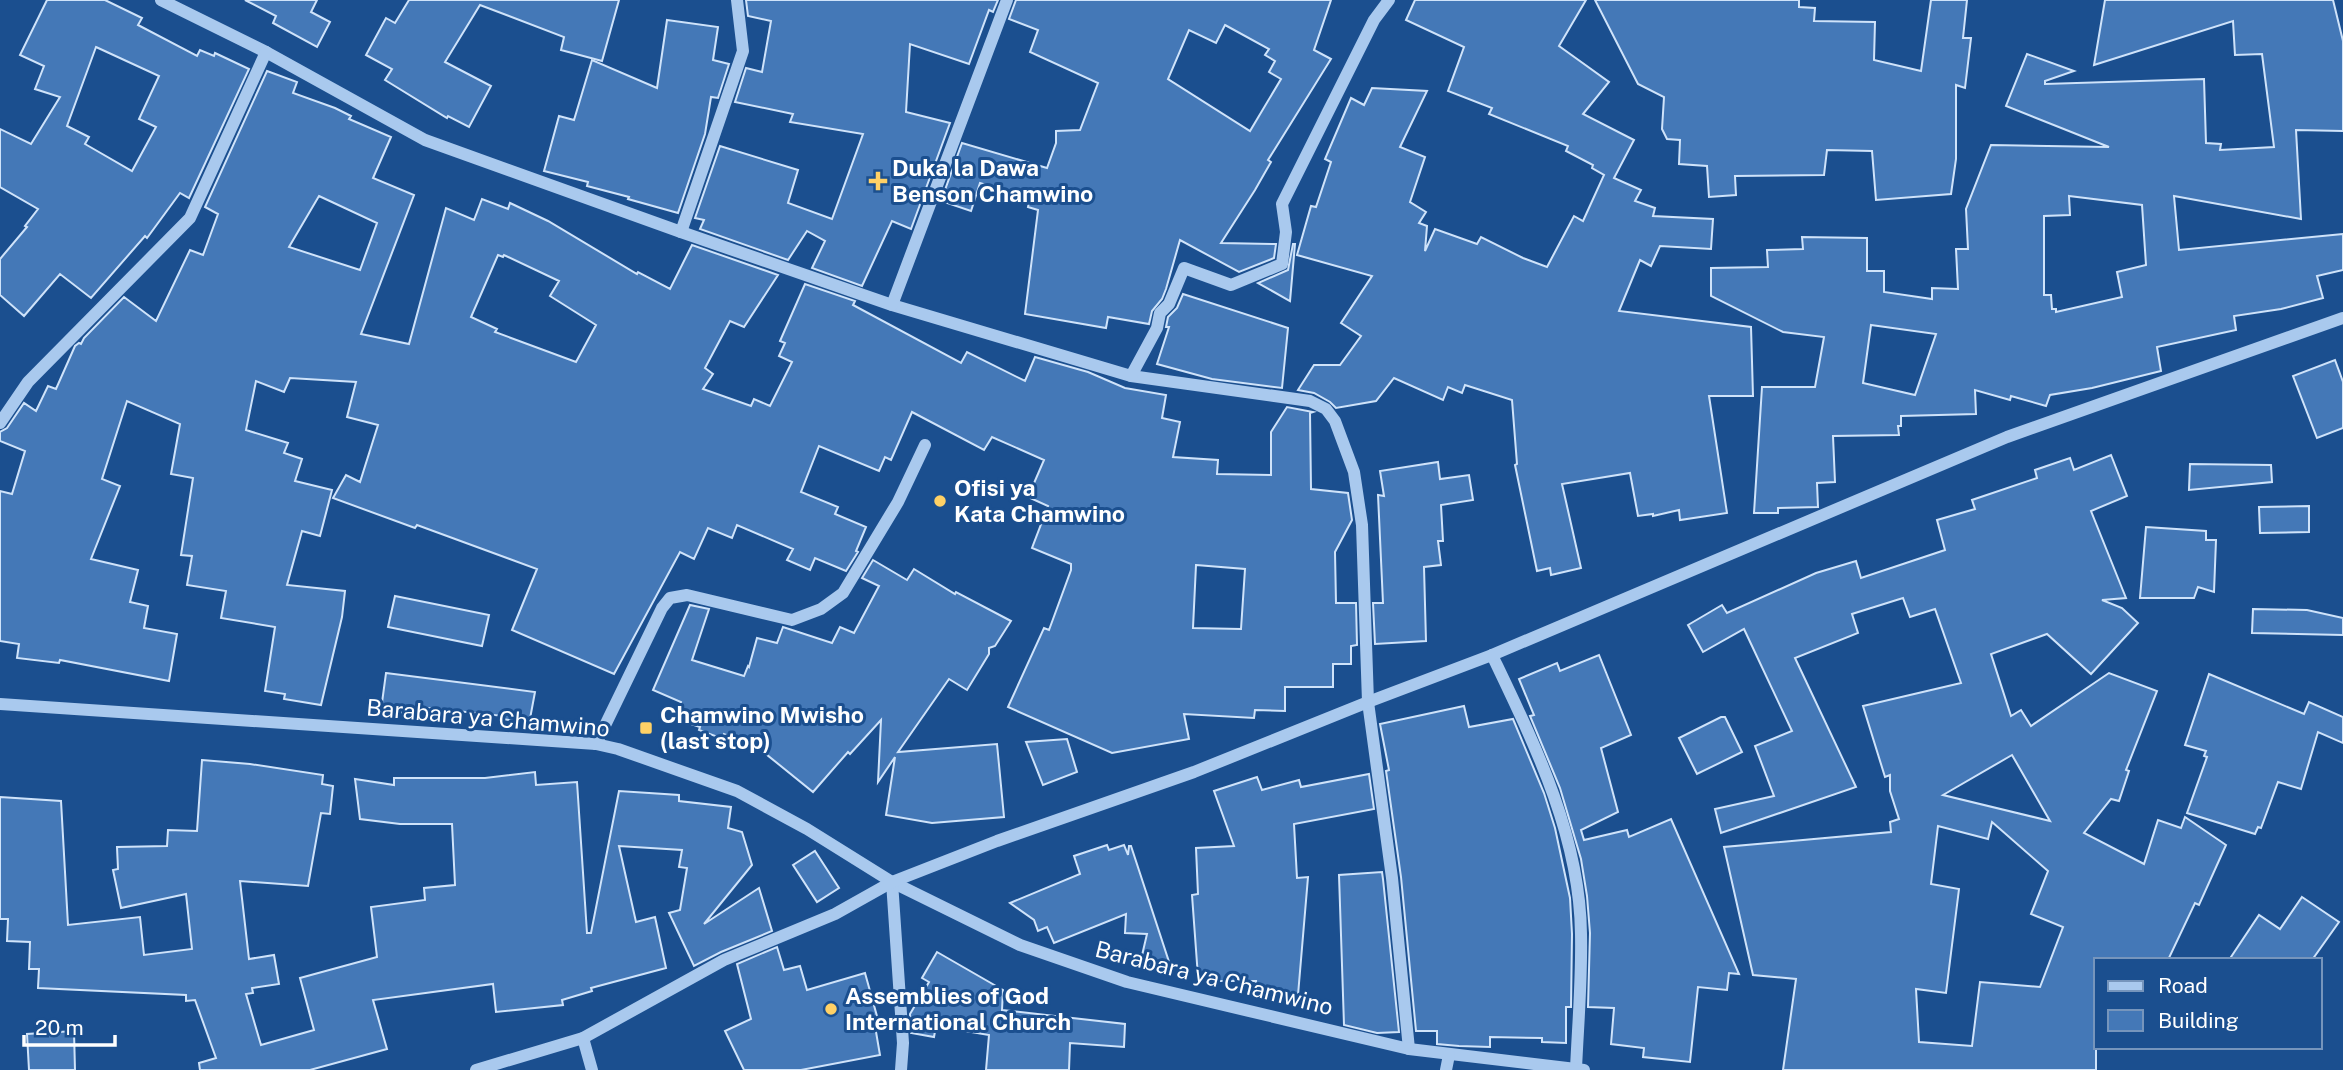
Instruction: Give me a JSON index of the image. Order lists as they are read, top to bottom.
{
  "streets": {
    "street": ["Barabara ya Chamwino"]
  },
  "places": {
    "health": ["Duka la Dawa Benson Chamwino"],
    "other": ["Ofisi ya Kata Chamwino", "Assemblies of God International Church"],
    "transit": ["Chamwino Mwisho (last stop)"]
  },
  "legend": ["Road", "Building"],
  "scale_bar": "20 m"
}
